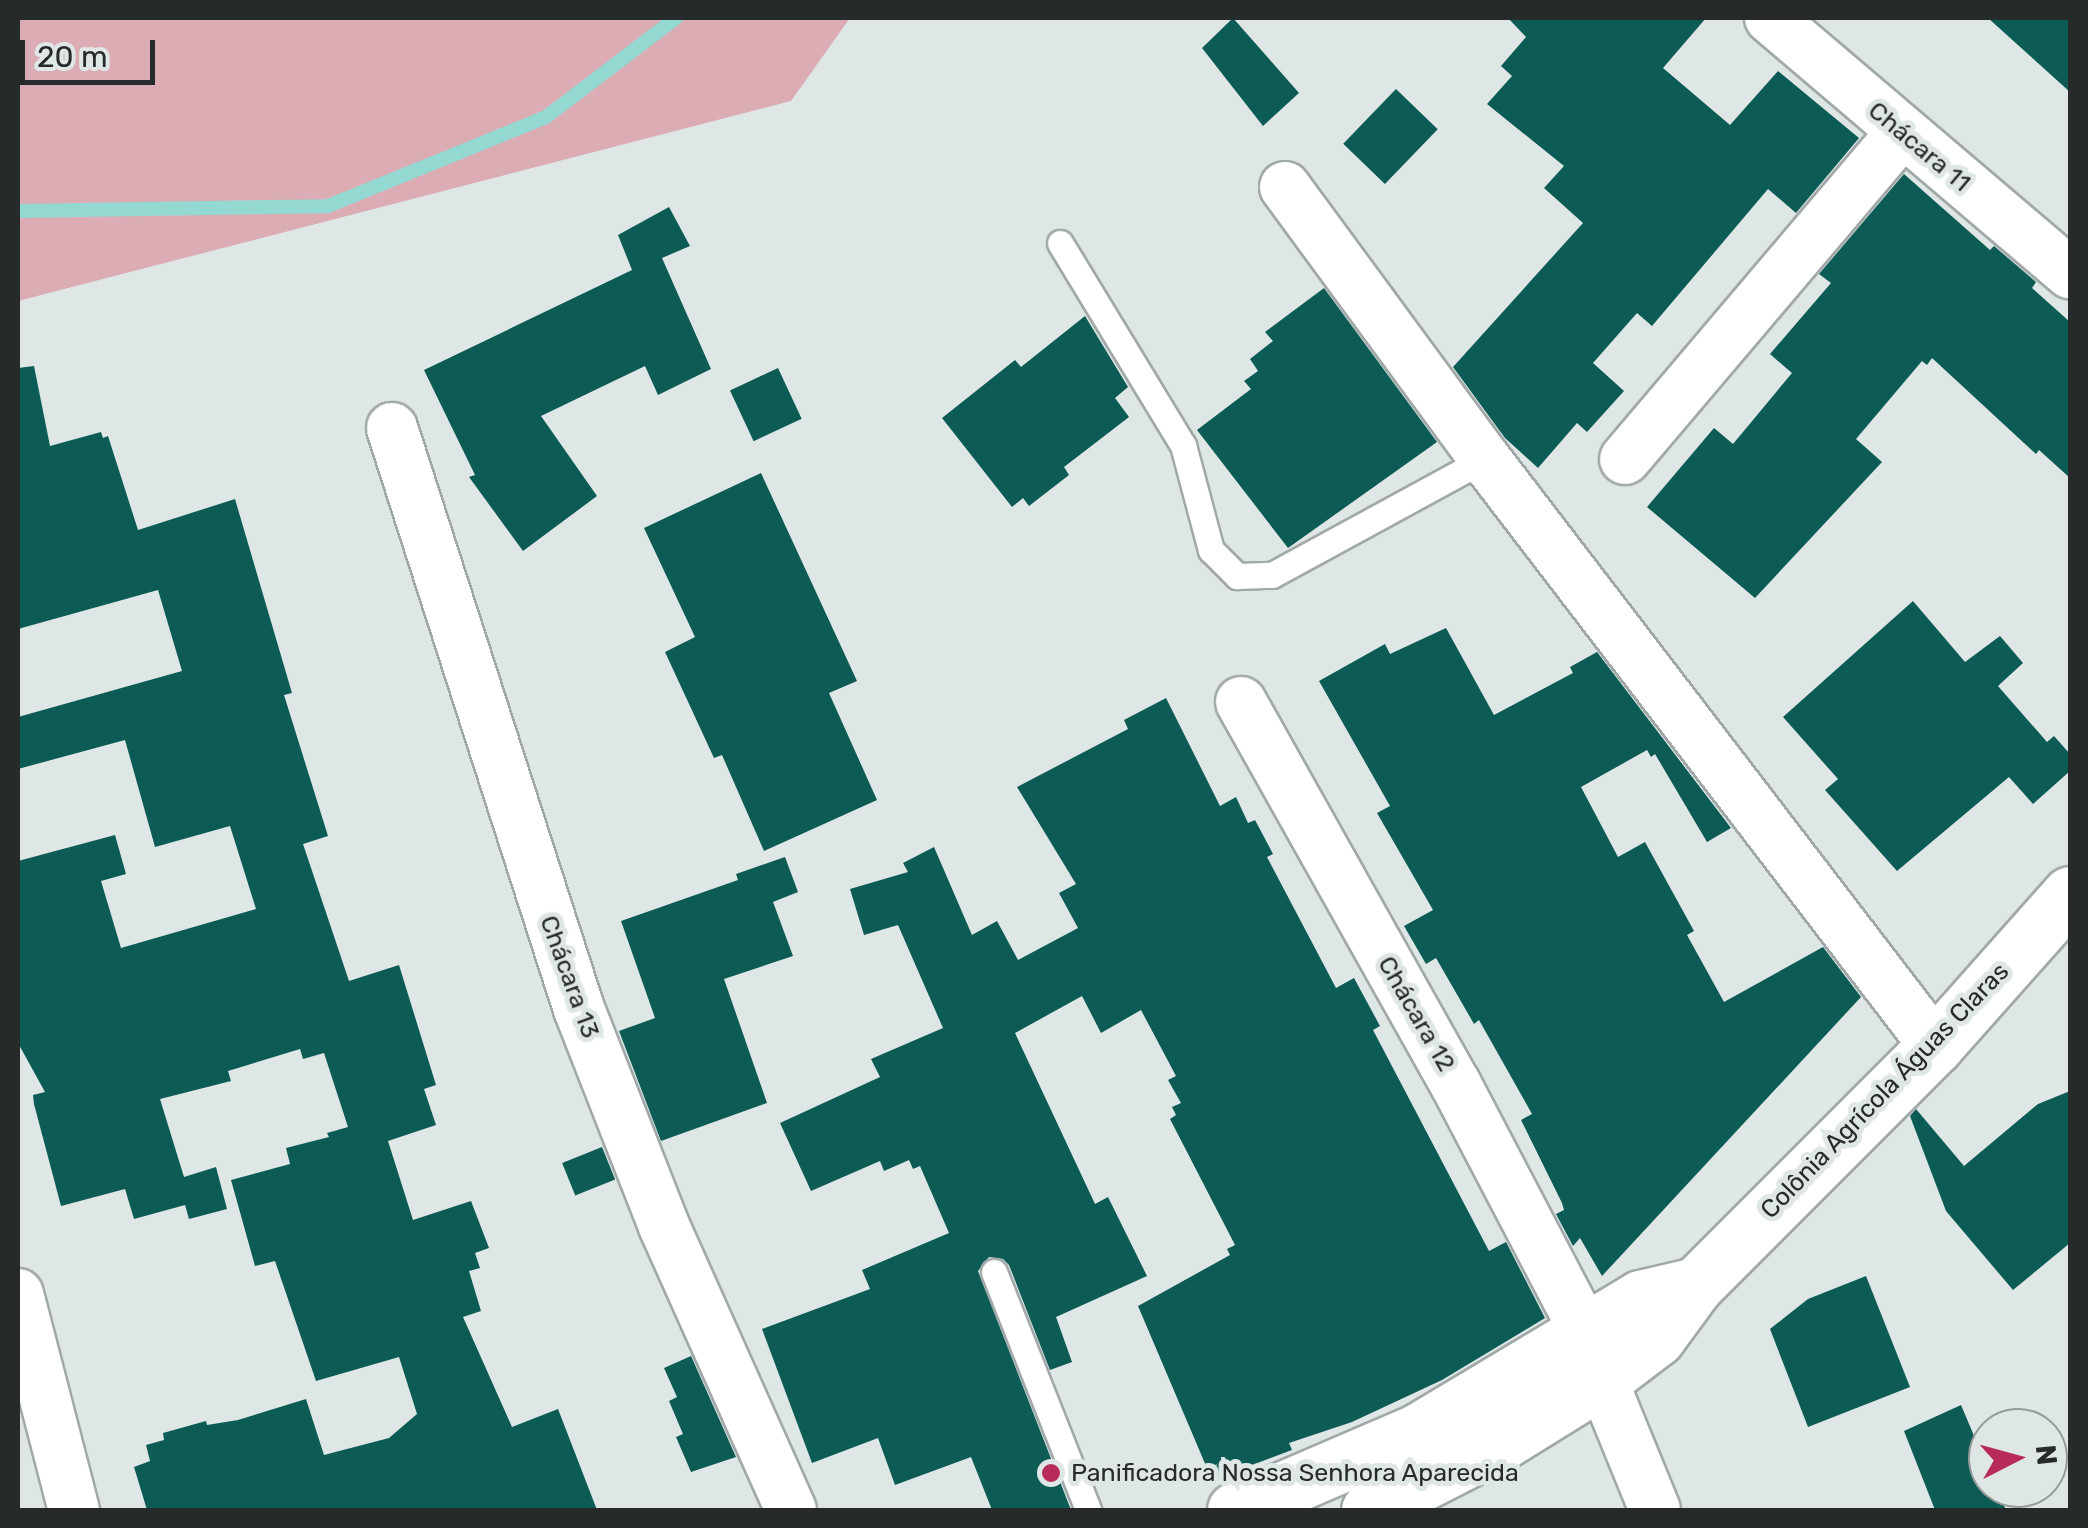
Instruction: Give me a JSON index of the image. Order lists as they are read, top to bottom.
{
  "streets": {
    "main road": ["Colônia Agrícola Águas Claras"],
    "street": ["Chácara 11", "Chácara 13", "Chácara 12"]
  },
  "crossings": [
    ["Chácara 12", "Colônia Agrícola Águas Claras"]
  ],
  "places": ["Panificadora Nossa Senhora Aparecida"],
  "scale_bar": "20 m",
  "north": "right"
}
